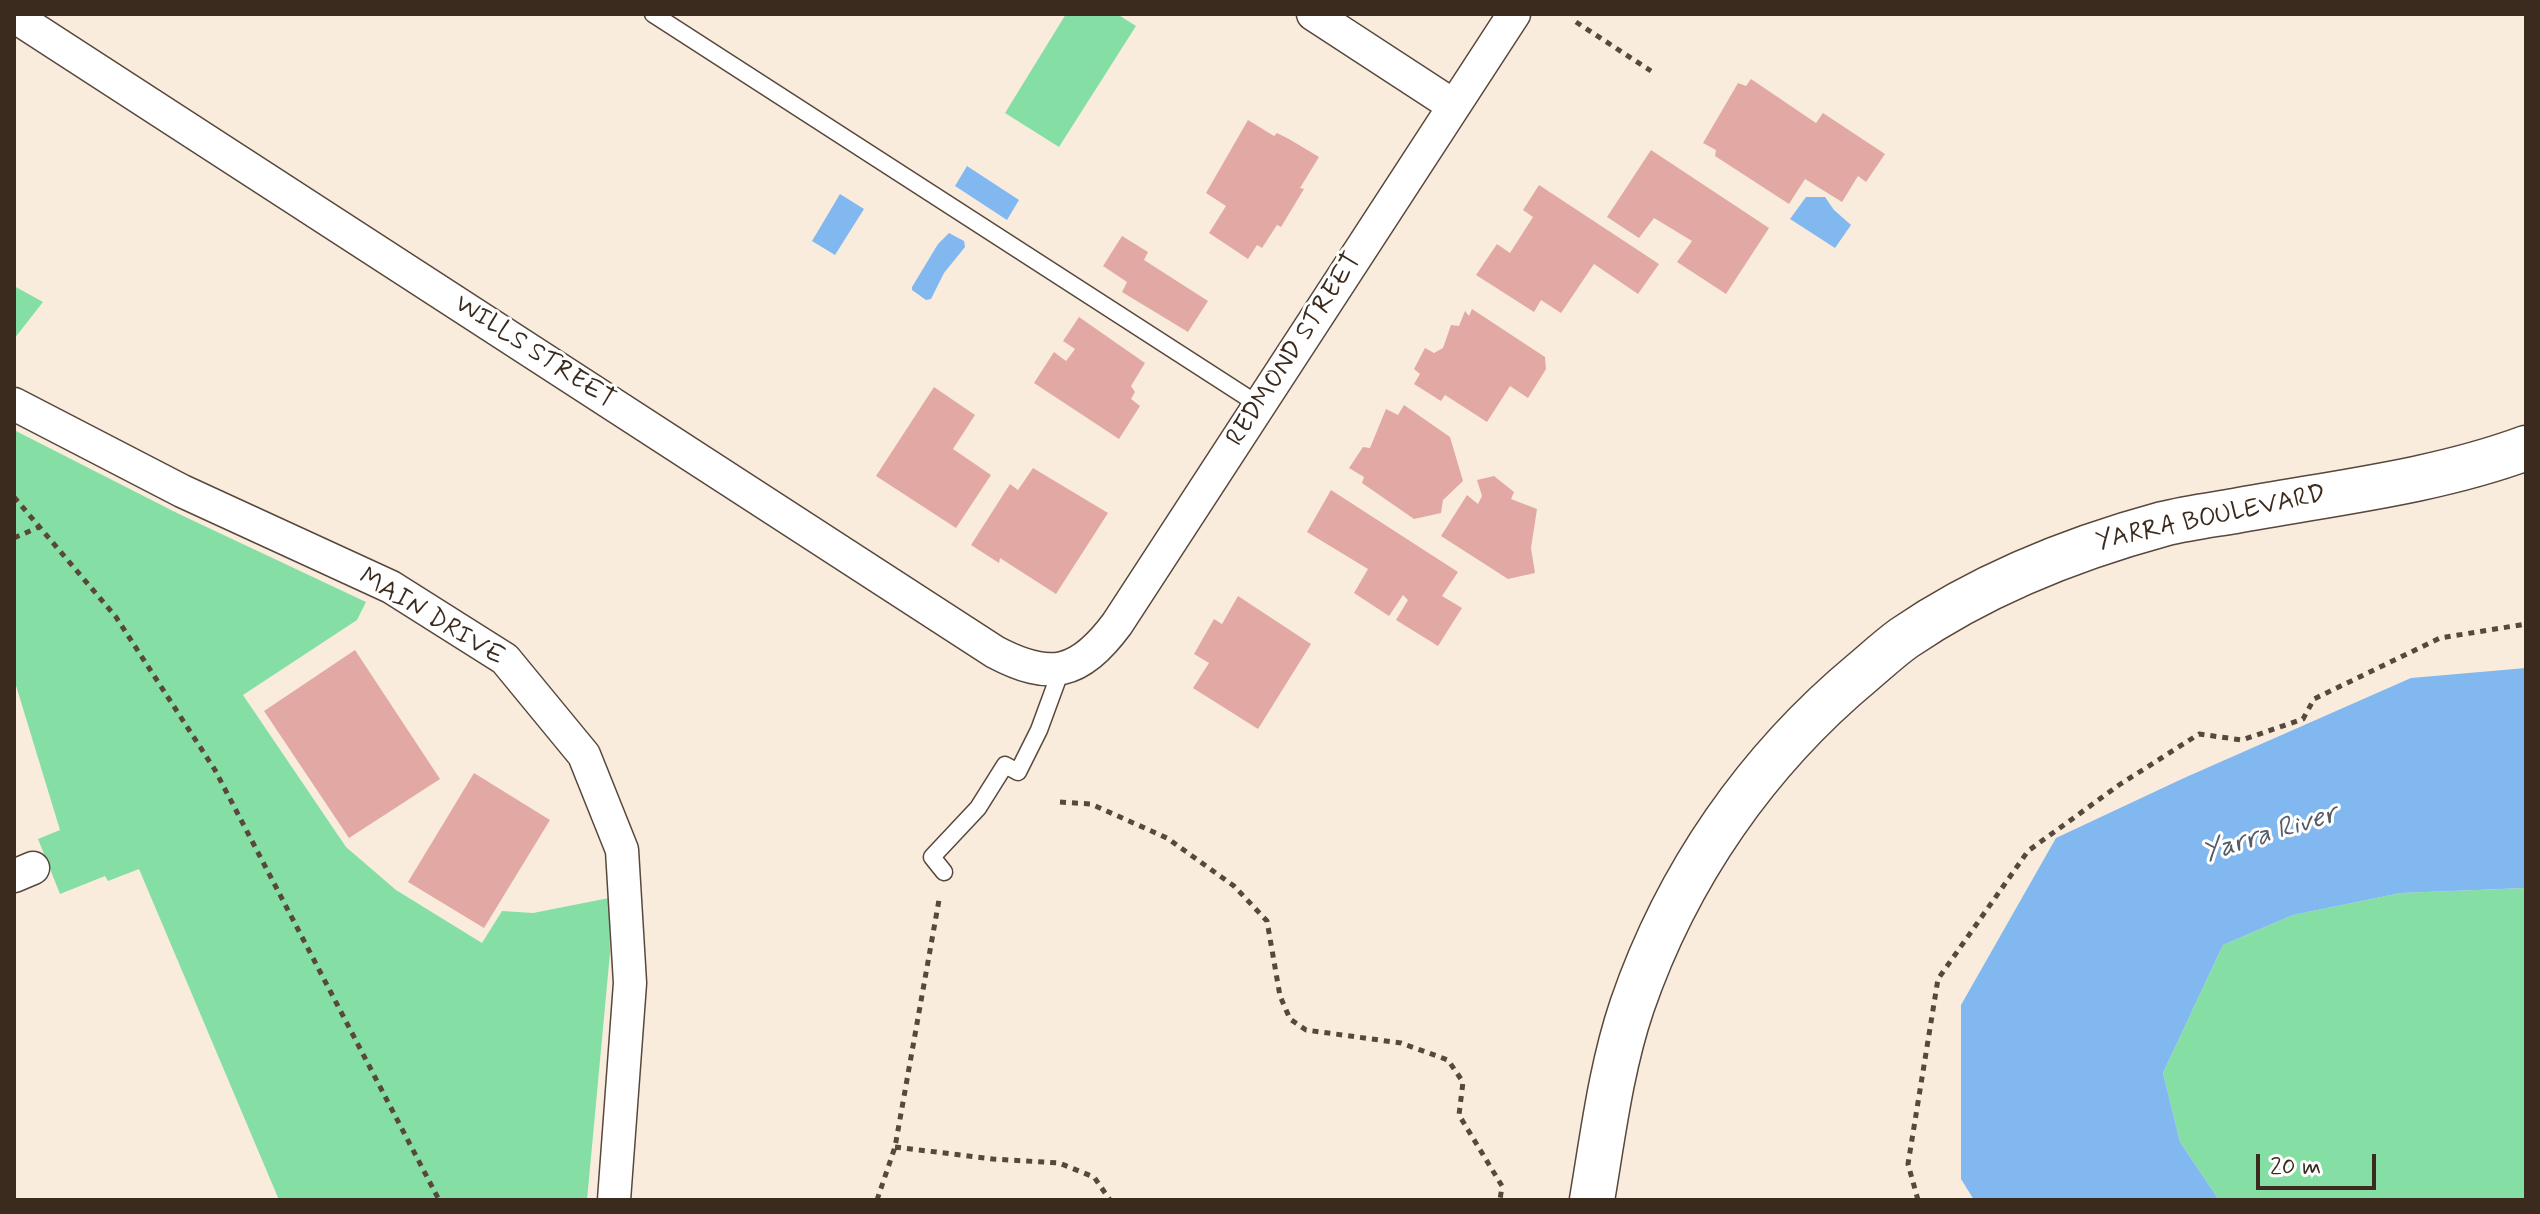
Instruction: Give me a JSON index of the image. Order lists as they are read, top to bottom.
{
  "streets": {
    "main road": ["YARRA BOULEVARD"],
    "street": ["REDMOND STREET", "WILLS STREET", "MAIN DRIVE"]
  },
  "crossings": [
    ["REDMOND STREET", "WILLS STREET"]
  ],
  "water": ["Yarra River"],
  "scale_bar": "20 m"
}
